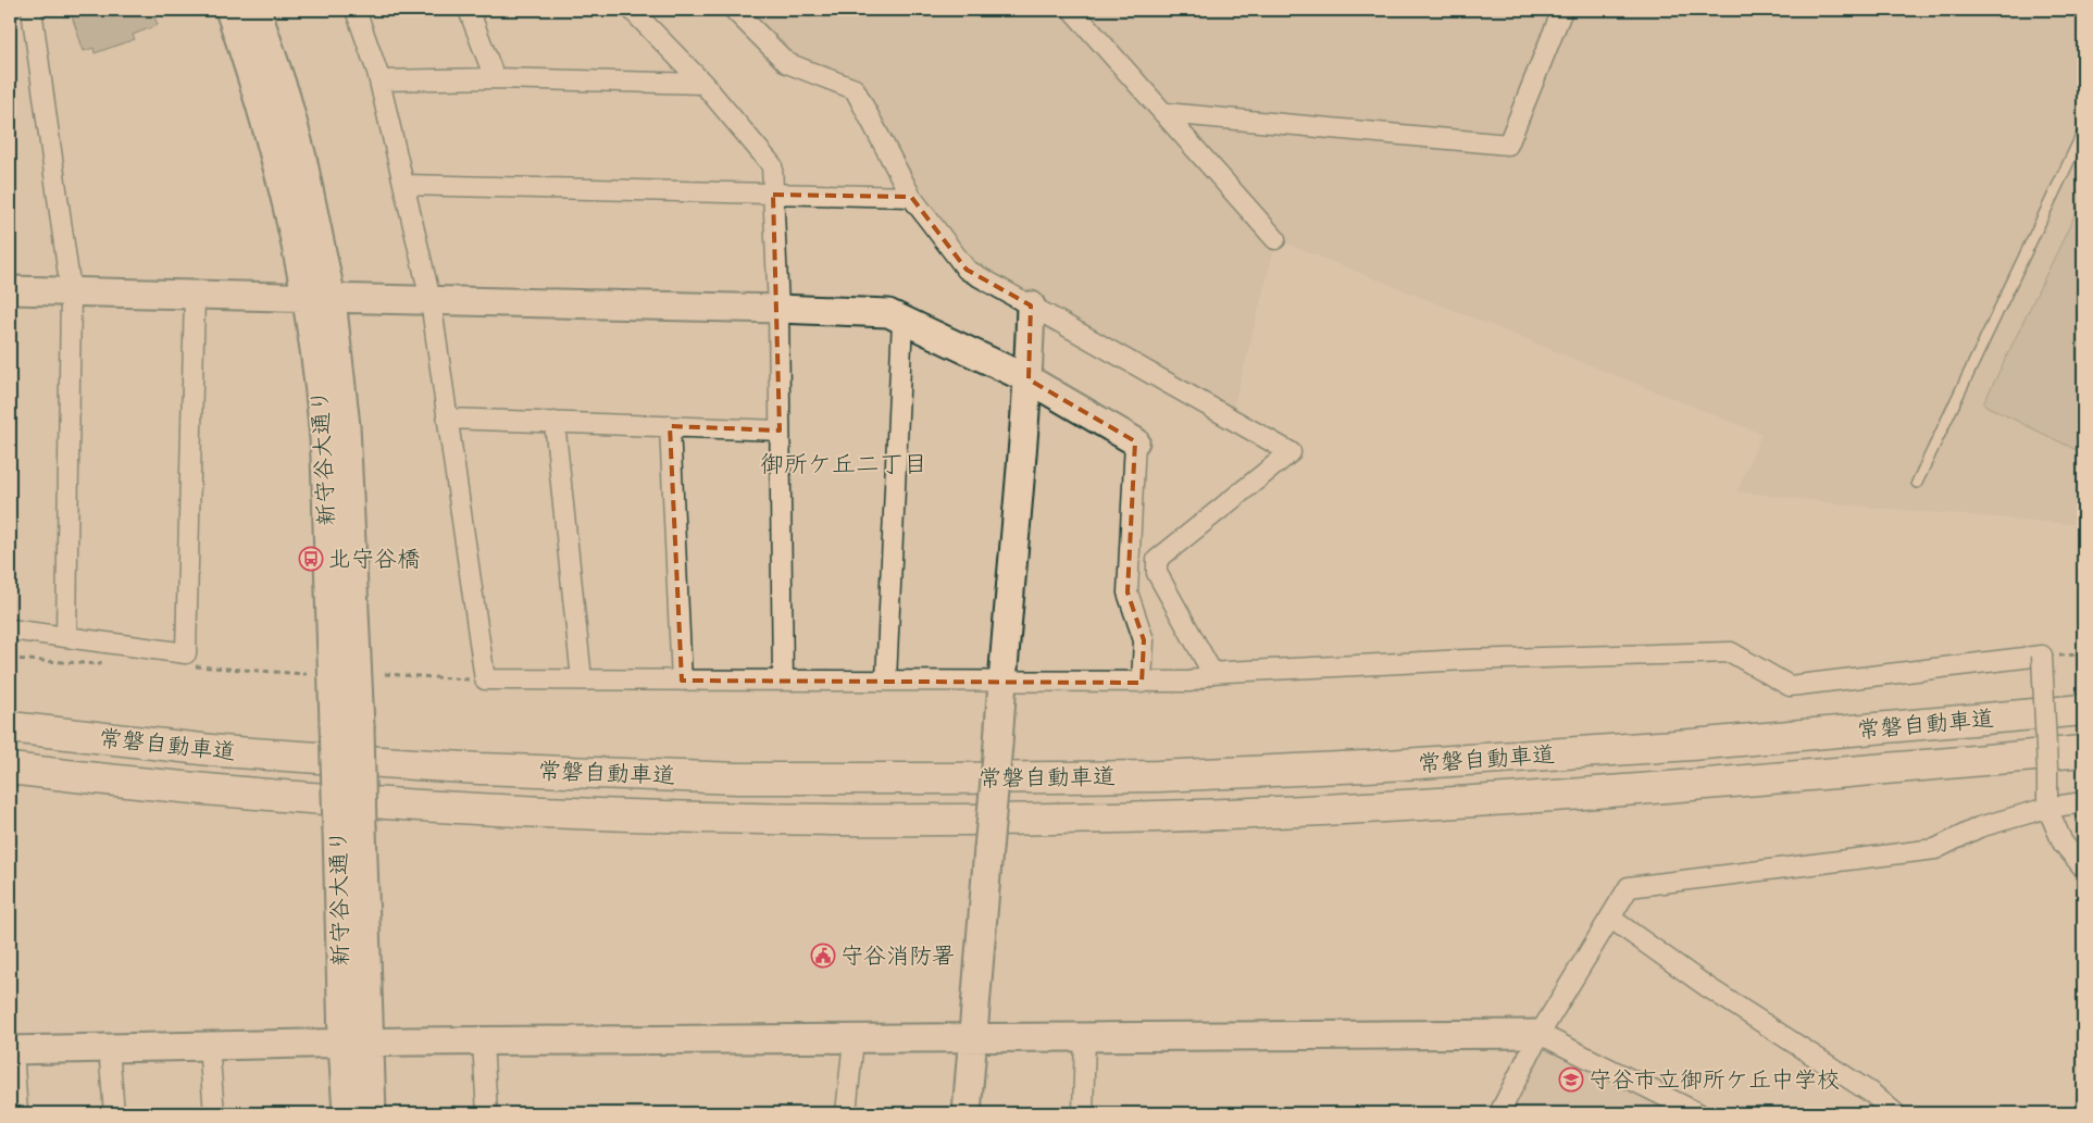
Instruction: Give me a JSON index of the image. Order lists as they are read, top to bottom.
{
  "streets": {
    "highway": ["常磐自動車道"],
    "street": ["新守谷大通り"]
  },
  "districts": ["御所ケ丘二丁目"],
  "places": {
    "bus stop": ["北守谷橋"],
    "public building": ["守谷消防署"],
    "school or university": ["守谷市立御所ケ丘中学校"]
  }
}
